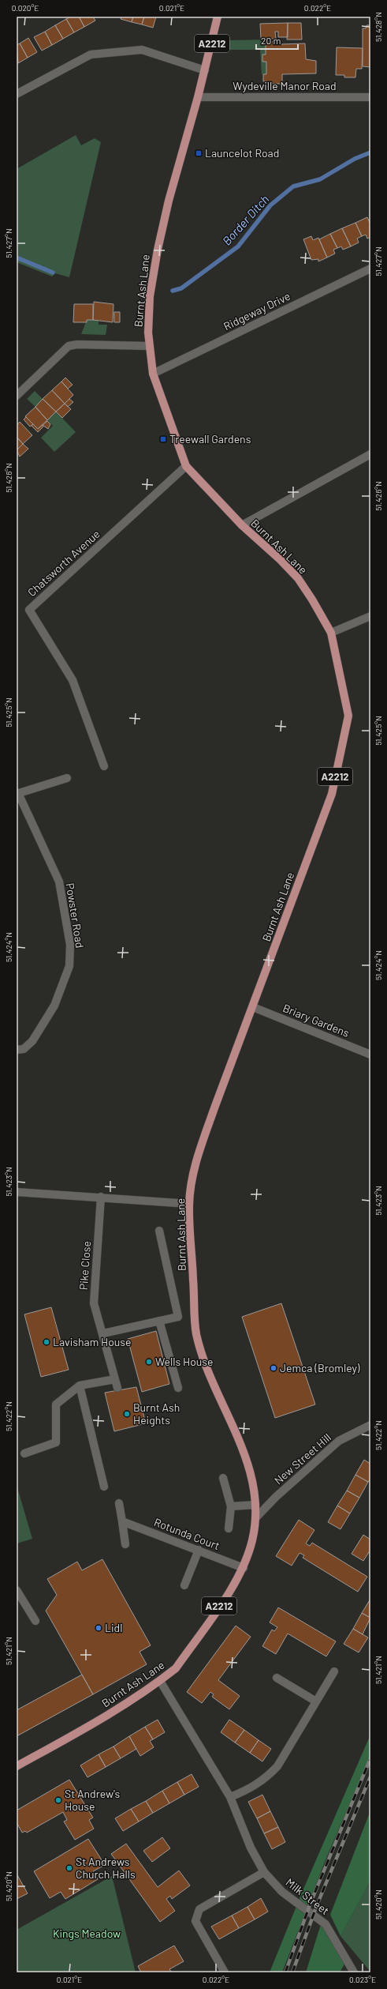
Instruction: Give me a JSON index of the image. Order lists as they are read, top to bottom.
{
  "streets": {
    "main road": ["A2212", "Burnt Ash Lane"],
    "street": [
      "Wydeville Manor Road",
      "Ridgeway Drive",
      "Chatsworth Avenue",
      "Powster Road",
      "Briary Gardens",
      "Pike Close",
      "New Street Hill",
      "Rotunda Court",
      "Milk Street"
    ]
  },
  "crossings": [
    ["A2212", "Burnt Ash Lane"],
    ["Wydeville Manor Road", "Burnt Ash Lane"],
    ["Burnt Ash Lane", "Ridgeway Drive"],
    ["Burnt Ash Lane", "Chatsworth Avenue"],
    ["Burnt Ash Lane", "Briary Gardens"],
    ["Burnt Ash Lane", "New Street Hill"],
    ["Burnt Ash Lane", "Rotunda Court"],
    ["Burnt Ash Lane", "Milk Street"]
  ],
  "water": ["Border Ditch"],
  "parks": ["Kings Meadow"],
  "places": {
    "transit": ["Launcelot Road", "Treewall Gardens"],
    "other": [
      "Lavisham House",
      "Wells House",
      "Jemca (Bromley)",
      "Burnt Ash Heights",
      "Lidl",
      "St Andrew's House",
      "St Andrews Church Halls"
    ]
  },
  "scale_bar": "20 m",
  "coordinates": [
    "0.020°E",
    "0.021°E",
    "0.022°E",
    "51.428°N",
    "51.427°N",
    "51.426°N",
    "51.425°N",
    "51.424°N",
    "51.423°N",
    "51.422°N",
    "51.421°N",
    "51.420°N",
    "0.023°E"
  ]
}
